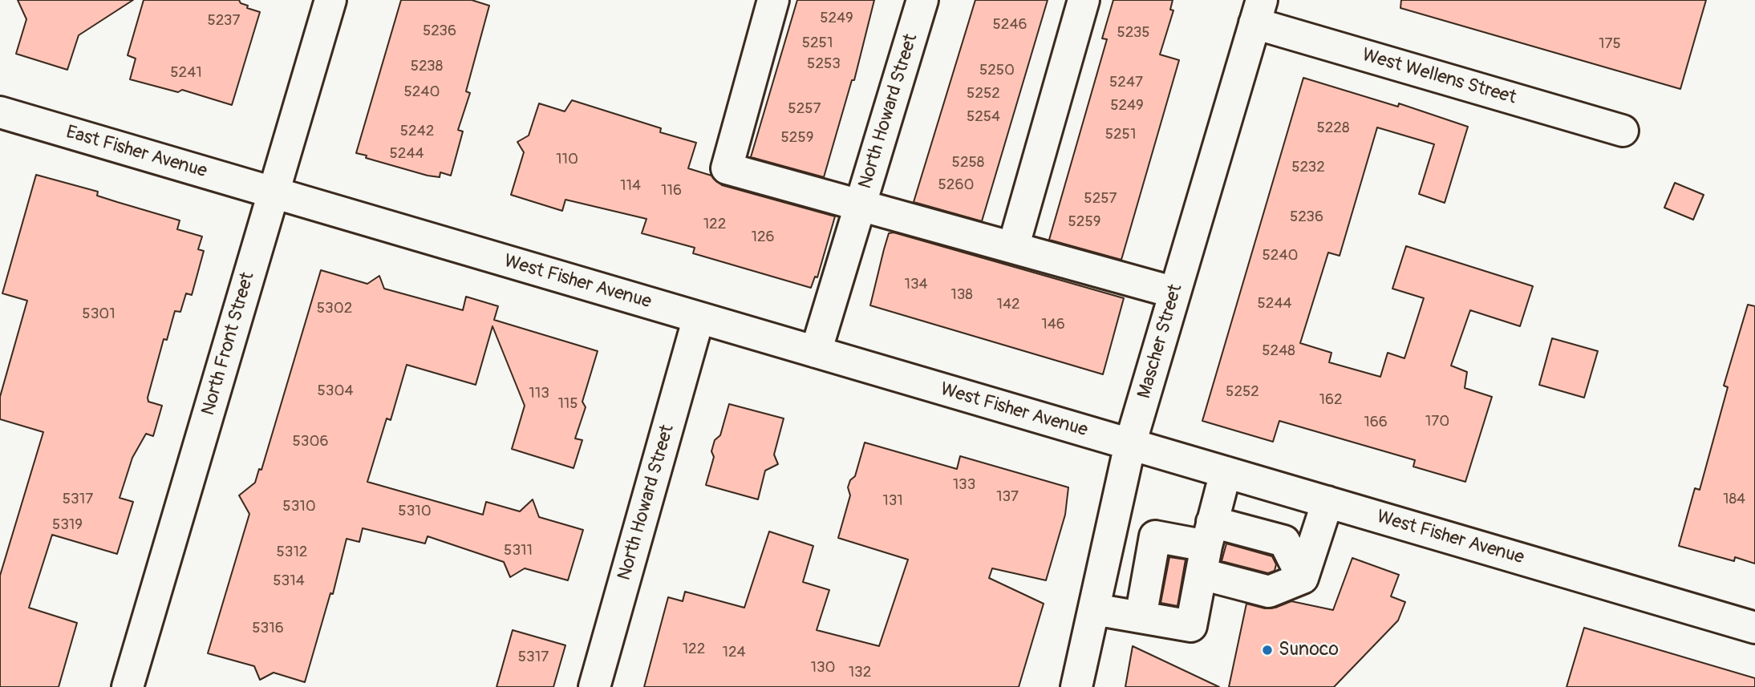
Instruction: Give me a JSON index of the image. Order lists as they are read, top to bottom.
{
  "streets": {
    "street": [
      "West Wellens Street",
      "North Howard Street",
      "East Fisher Avenue",
      "West Fisher Avenue",
      "Mascher Street",
      "North Front Street"
    ]
  },
  "crossings": [
    ["West Wellens Street", "Mascher Street"],
    ["North Howard Street", "West Fisher Avenue"],
    ["East Fisher Avenue", "West Fisher Avenue"],
    ["East Fisher Avenue", "North Front Street"],
    ["West Fisher Avenue", "Mascher Street"],
    ["West Fisher Avenue", "North Front Street"]
  ],
  "places": ["Sunoco"],
  "house_numbers": [
    "5249",
    "5237",
    "5246",
    "5236",
    "5235",
    "5251",
    "175",
    "5253",
    "5238",
    "5250",
    "5241",
    "5247",
    "5240",
    "5252",
    "5249",
    "5257",
    "5254",
    "5228",
    "5242",
    "5251",
    "5259",
    "5244",
    "110",
    "5258",
    "5232",
    "5260",
    "114",
    "116",
    "5257",
    "5236",
    "5259",
    "122",
    "126",
    "5240",
    "134",
    "138",
    "5244",
    "142",
    "5302",
    "5301",
    "146",
    "5248",
    "5304",
    "5252",
    "113",
    "162",
    "115",
    "170",
    "166",
    "5306",
    "133",
    "137",
    "5317",
    "184",
    "131",
    "5310",
    "5310",
    "5319",
    "5311",
    "5312",
    "5314",
    "5316",
    "122",
    "124",
    "5317",
    "130",
    "132"
  ]
}
